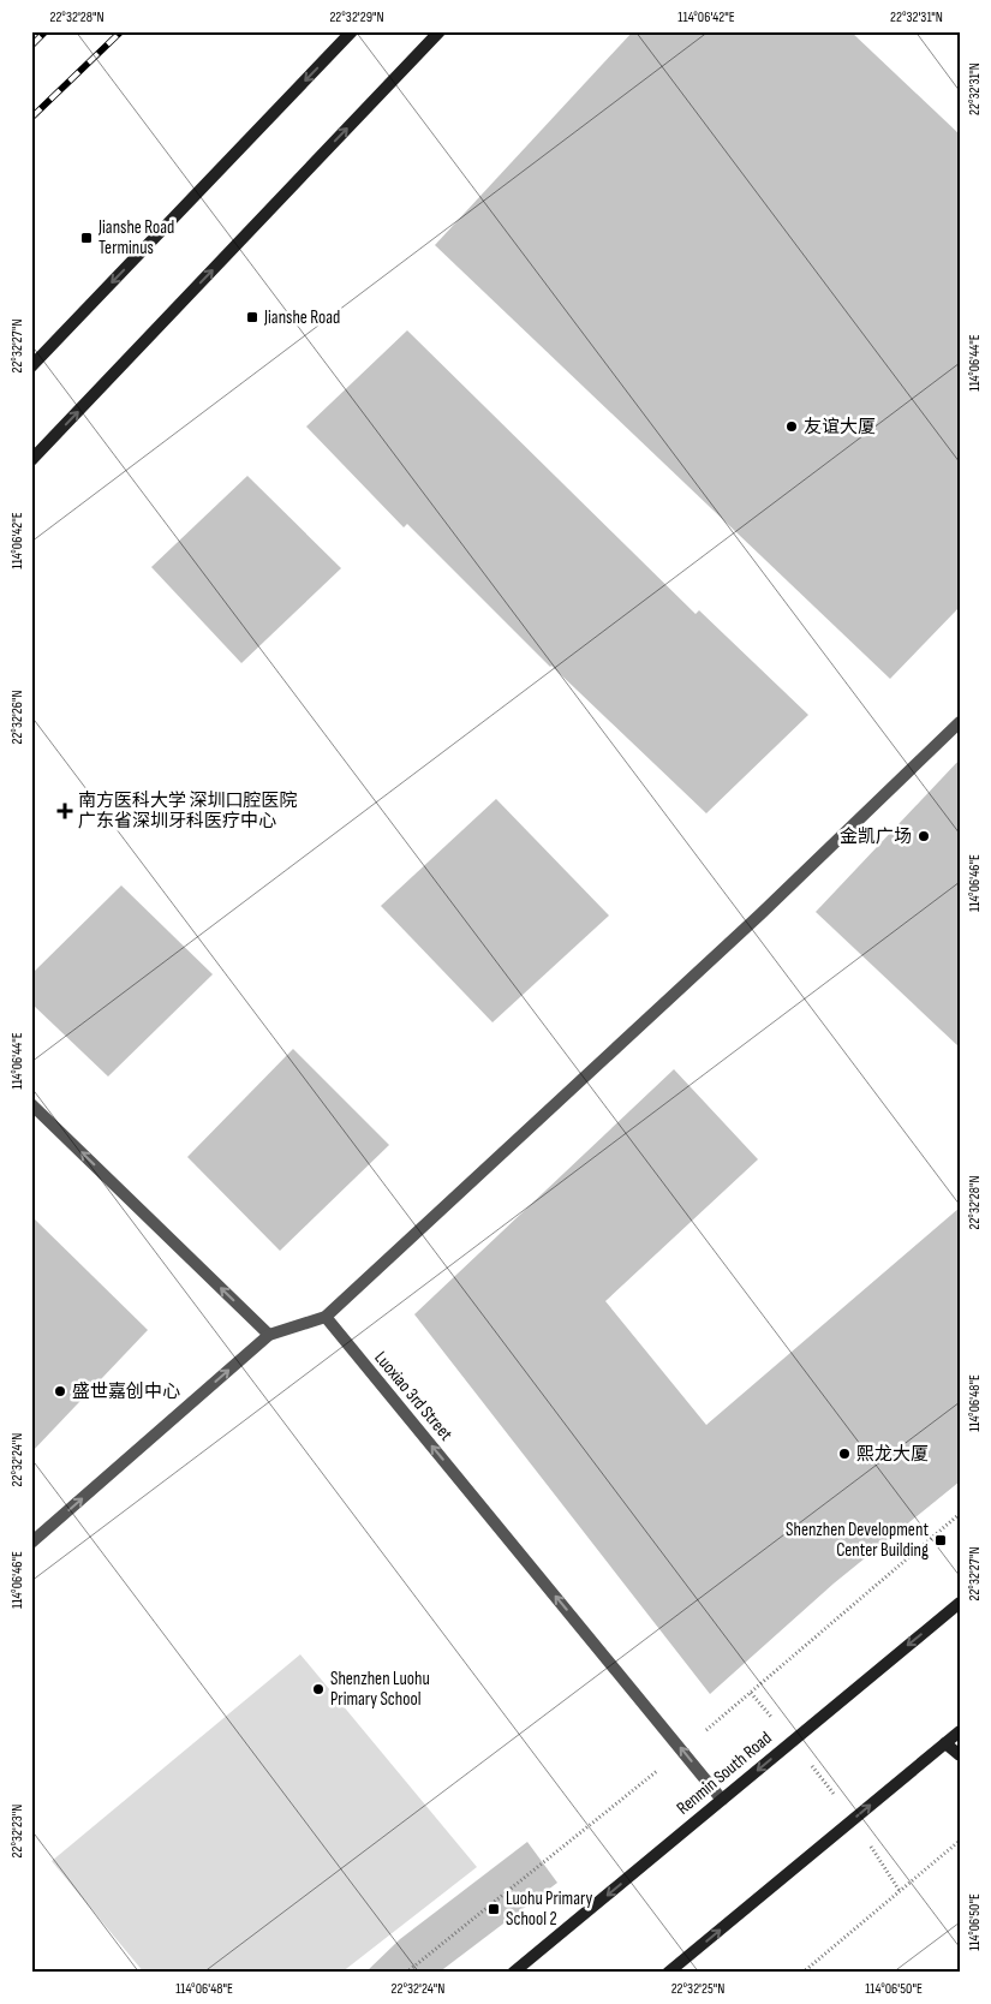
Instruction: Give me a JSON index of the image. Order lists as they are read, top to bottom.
{
  "streets": {
    "main road": ["Renmin South Road"],
    "street": ["Luoxiao 3rd Street"]
  },
  "crossings": [
    ["Luoxiao 3rd Street", "Renmin South Road"]
  ],
  "one_way": ["Luoxiao 3rd Street"],
  "places": {
    "transit": [
      "Jianshe Road Terminus",
      "Jianshe Road",
      "Shenzhen Development Center Building",
      "Luohu Primary School 2"
    ],
    "other": [
      "友谊大厦",
      "金凯广场",
      "盛世嘉创中心",
      "熙龙大厦",
      "Shenzhen Luohu Primary School"
    ],
    "health": ["南方医科大学 深圳口腔医院 广东省深圳牙科医疗中心"]
  },
  "coordinates": [
    "22°32'28\"N",
    "22°32'29\"N",
    "114°06'42\"E",
    "22°32'31\"N",
    "22°32'27\"N",
    "114°06'44\"E",
    "22°32'26\"N",
    "114°06'46\"E",
    "114°06'48\"E",
    "22°32'24\"N",
    "22°32'23\"N",
    "114°06'50\"E",
    "22°32'25\"N"
  ]
}
